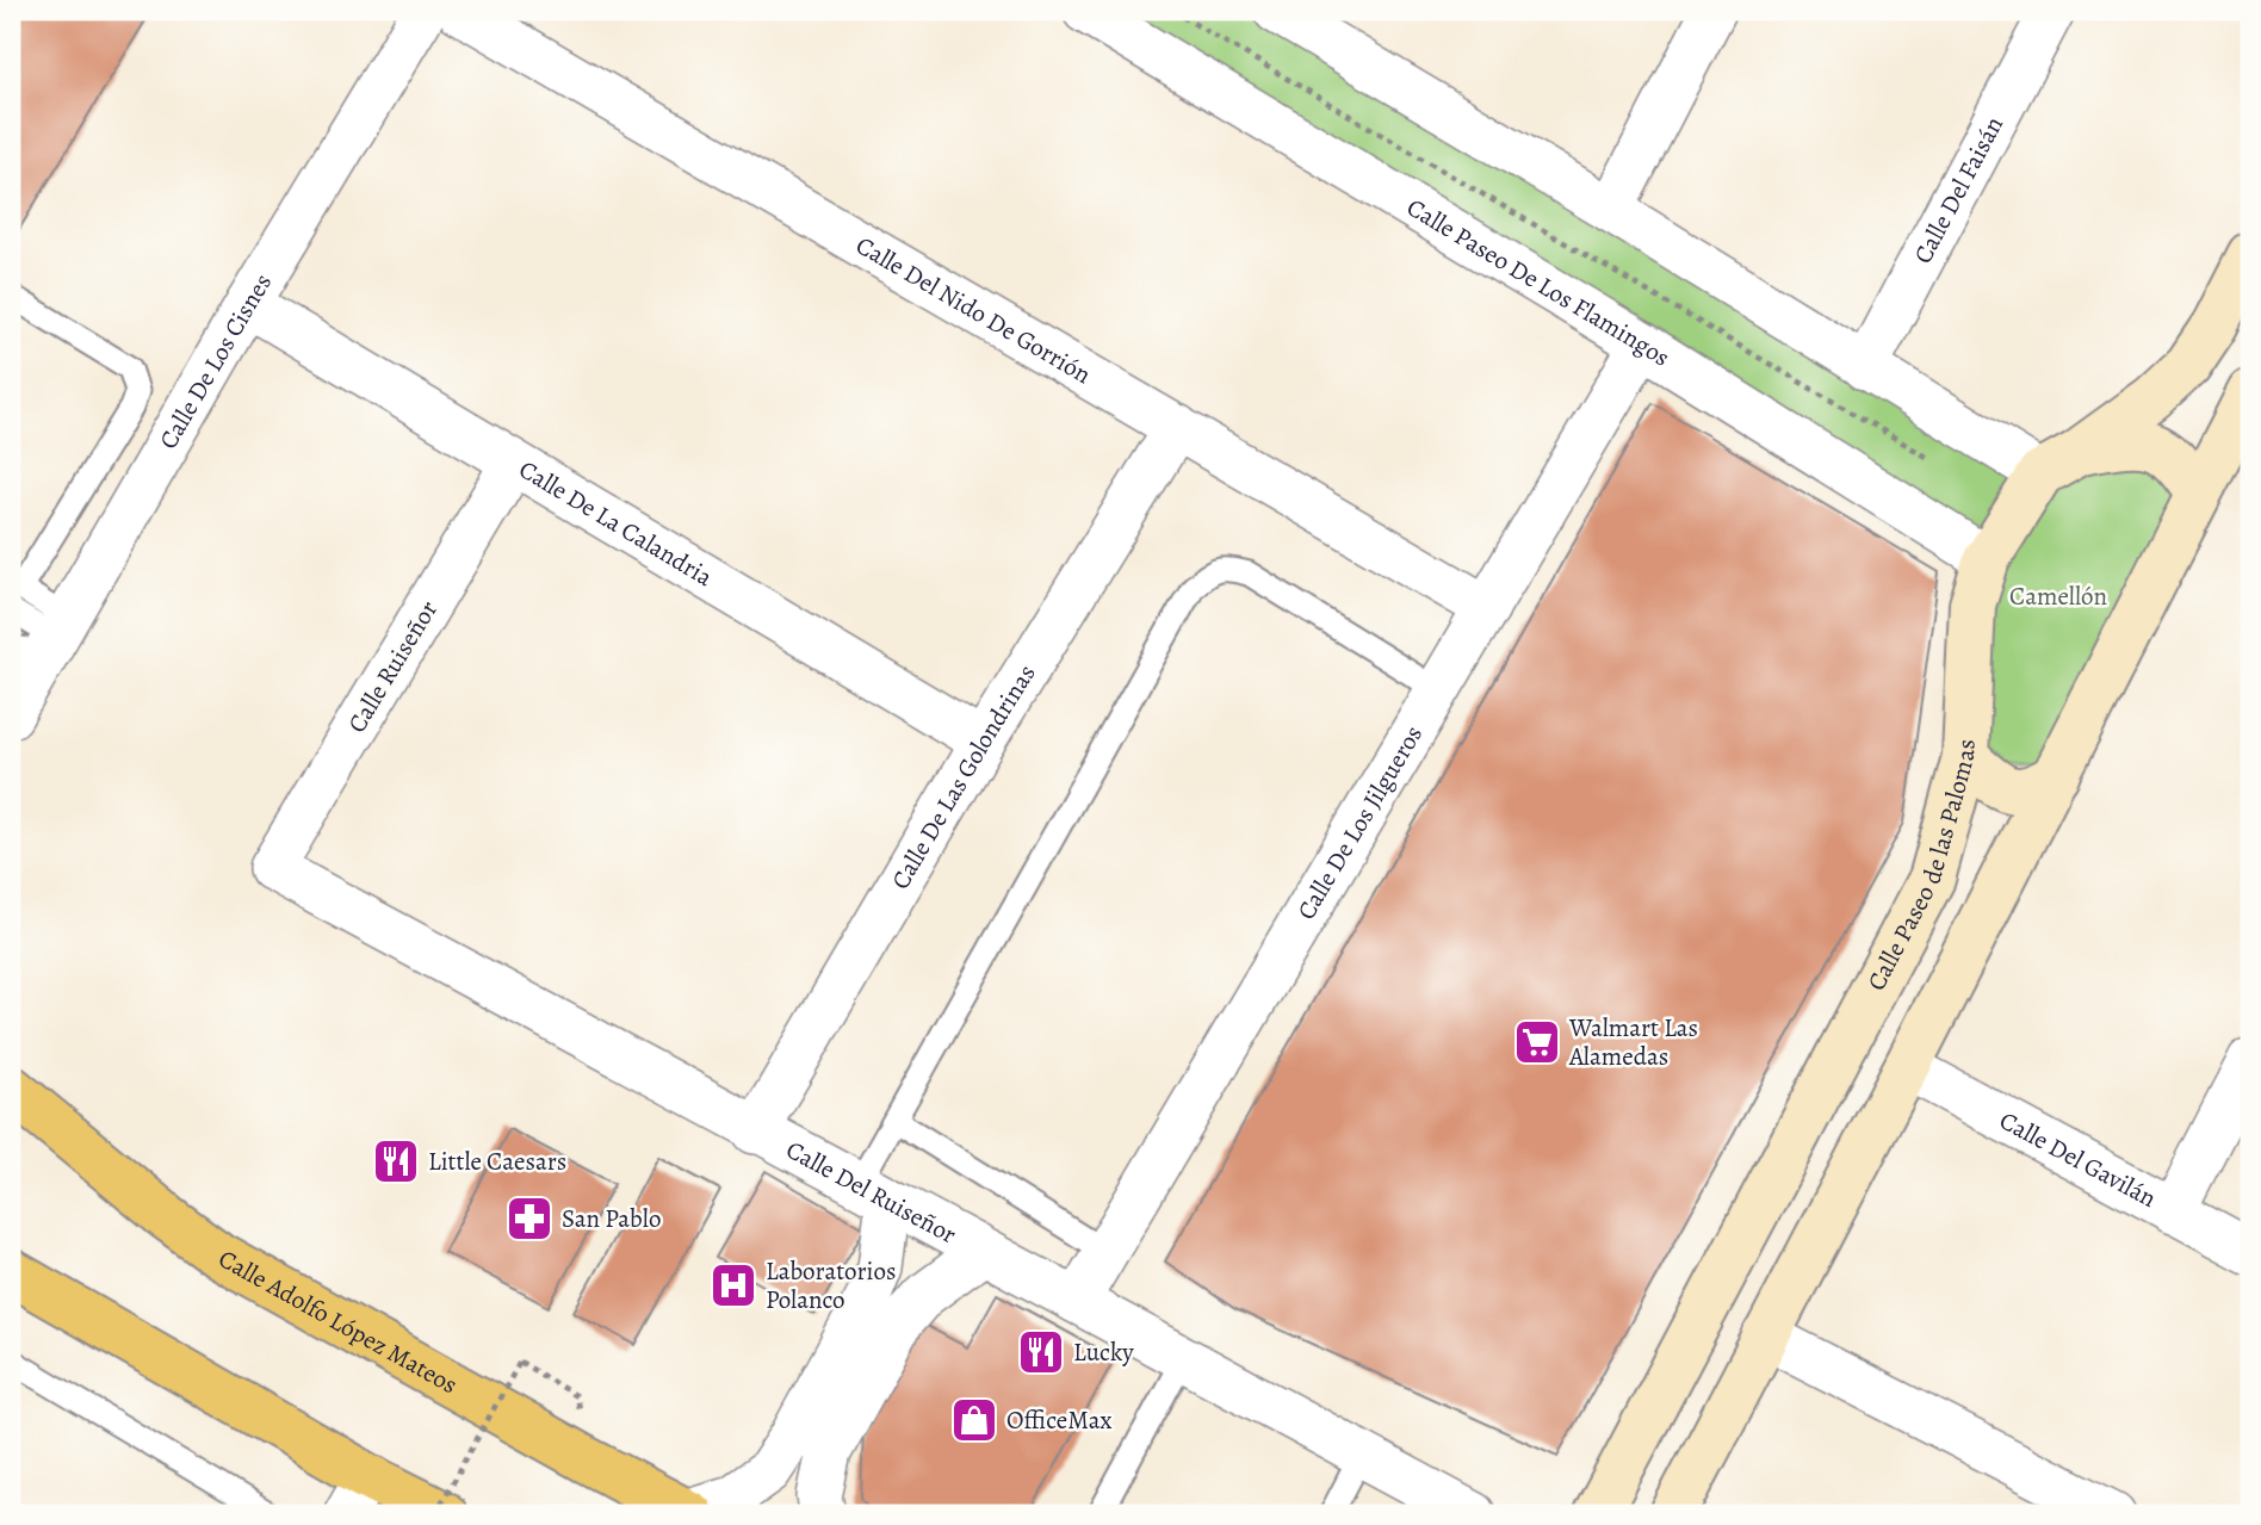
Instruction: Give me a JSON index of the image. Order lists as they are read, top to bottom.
{
  "streets": {
    "main road": ["Calle Adolfo López Mateos"],
    "street": [
      "Calle Del Faisán",
      "Calle Paseo De Los Flamingos",
      "Calle Del Nido De Gorrión",
      "Calle De Los Cisnes",
      "Calle De La Calandria",
      "Calle Ruiseñor",
      "Calle De Las Golondrinas",
      "Calle De Los Jilgueros",
      "Calle Paseo de las Palomas",
      "Calle Del Gavilán",
      "Calle Del Ruiseñor"
    ]
  },
  "crossings": [
    ["Calle Paseo De Los Flamingos", "Calle De Los Jilgueros"],
    ["Calle Paseo De Los Flamingos", "Calle Paseo de las Palomas"],
    ["Calle Del Nido De Gorrión", "Calle De Las Golondrinas"],
    ["Calle Del Nido De Gorrión", "Calle De Los Jilgueros"],
    ["Calle De Los Cisnes", "Calle De La Calandria"],
    ["Calle De La Calandria", "Calle Ruiseñor"],
    ["Calle De La Calandria", "Calle De Las Golondrinas"],
    ["Calle Ruiseñor", "Calle Del Ruiseñor"],
    ["Calle De Las Golondrinas", "Calle Del Ruiseñor"],
    ["Calle De Los Jilgueros", "Calle Del Ruiseñor"]
  ],
  "parks": ["Camellón"],
  "places": {
    "supermarket": ["Walmart Las Alamedas"],
    "restaurant": ["Little Caesars", "Lucky"],
    "pharmacy": ["San Pablo"],
    "hospital": ["Laboratorios Polanco"],
    "shop": ["OfficeMax"]
  }
}
